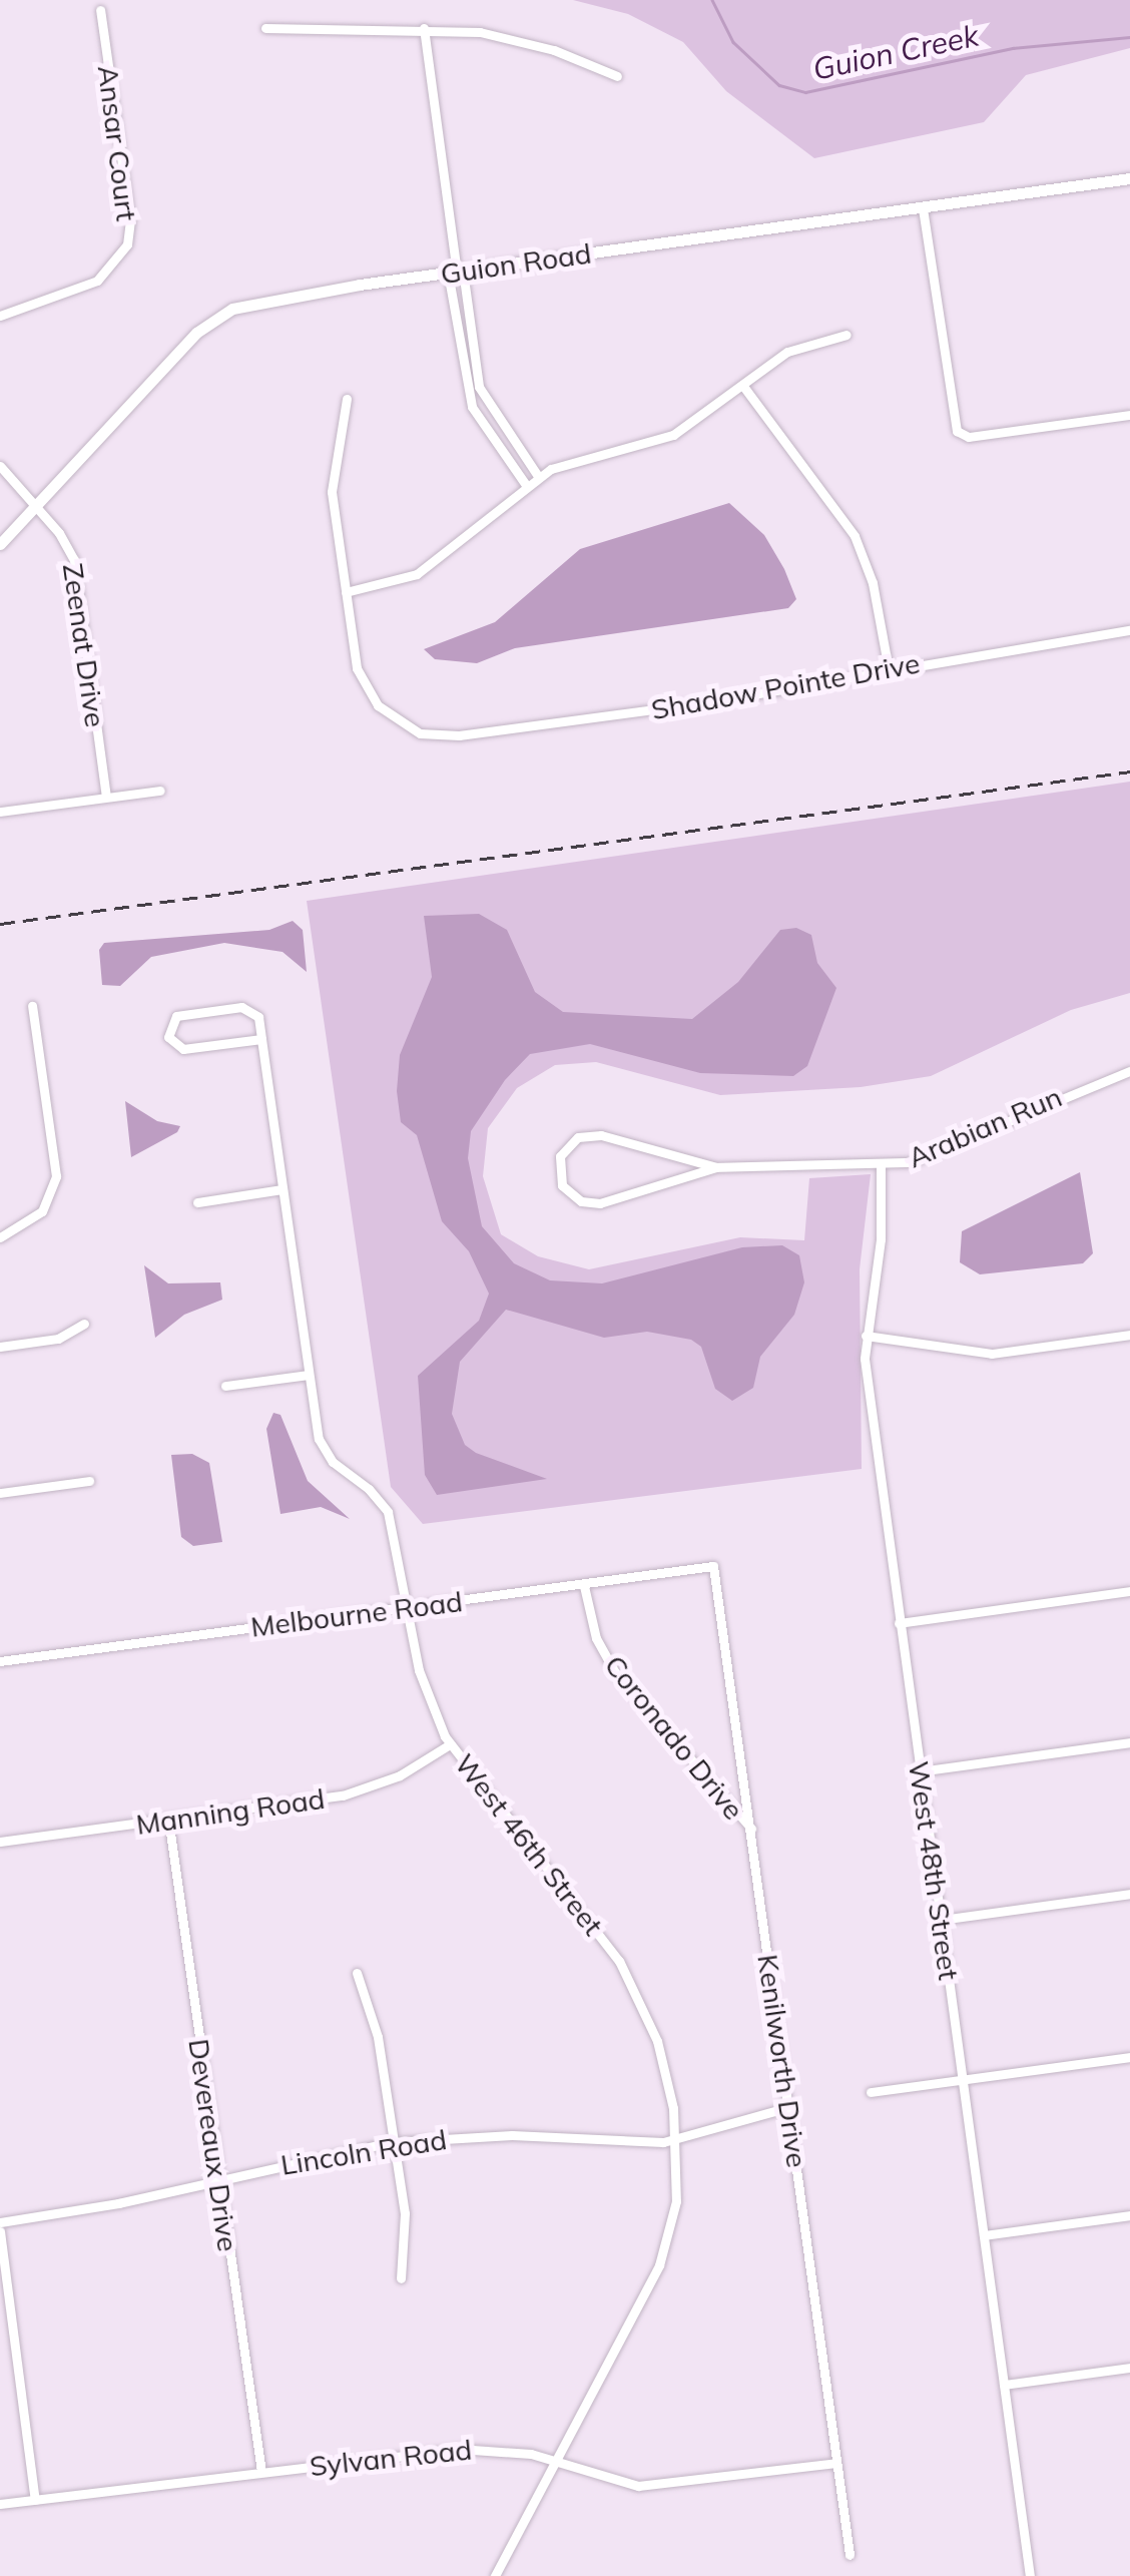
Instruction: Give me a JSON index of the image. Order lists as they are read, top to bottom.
{
  "streets": {
    "street": [
      "Ansar Court",
      "Guion Road",
      "Zeenat Drive",
      "Shadow Pointe Drive",
      "Arabian Run",
      "Melbourne Road",
      "Coronado Drive",
      "Manning Road",
      "West 46th Street",
      "West 48th Street",
      "Kenilworth Drive",
      "Devereaux Drive",
      "Lincoln Road",
      "Sylvan Road"
    ]
  },
  "crossings": [
    ["Guion Road", "Zeenat Drive"],
    ["Arabian Run", "West 48th Street"],
    ["Melbourne Road", "Coronado Drive"],
    ["Melbourne Road", "West 46th Street"],
    ["Melbourne Road", "Kenilworth Drive"],
    ["Coronado Drive", "Kenilworth Drive"],
    ["Manning Road", "West 46th Street"],
    ["Manning Road", "Devereaux Drive"],
    ["West 46th Street", "Lincoln Road"],
    ["West 46th Street", "Sylvan Road"],
    ["Kenilworth Drive", "Lincoln Road"],
    ["Kenilworth Drive", "Sylvan Road"],
    ["Devereaux Drive", "Lincoln Road"],
    ["Devereaux Drive", "Sylvan Road"]
  ],
  "water": ["Guion Creek"]
}
